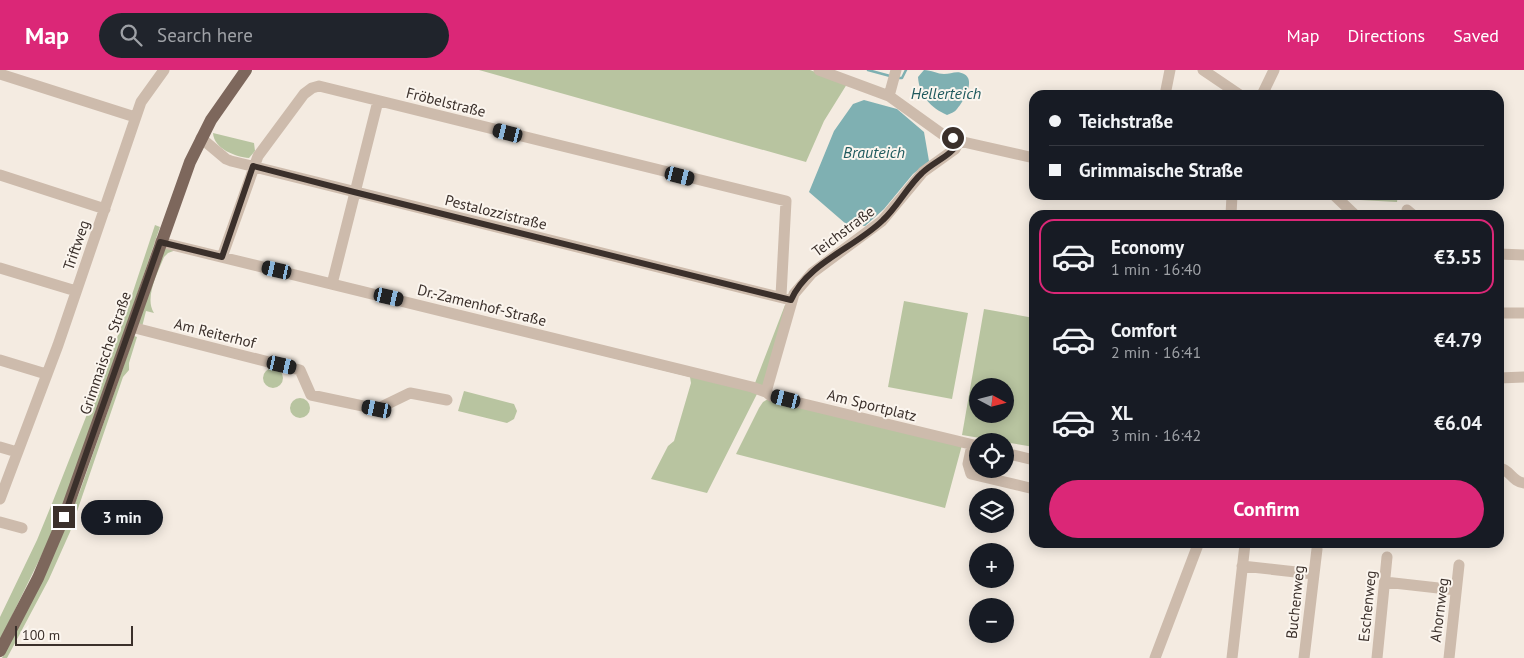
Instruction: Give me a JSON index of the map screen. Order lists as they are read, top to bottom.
{
  "streets": {
    "main road": ["Grimmaische Straße"],
    "street": [
      "Fröbelstraße",
      "Pestalozzistraße",
      "Teichstraße",
      "Triftweg",
      "Dr.-Zamenhof-Straße",
      "Am Reiterhof",
      "Am Sportplatz",
      "Buchenweg",
      "Eschenweg",
      "Ahornweg"
    ]
  },
  "crossings": [
    ["Fröbelstraße", "Pestalozzistraße"],
    ["Fröbelstraße", "Teichstraße"],
    ["Fröbelstraße", "Dr.-Zamenhof-Straße"],
    ["Pestalozzistraße", "Teichstraße"],
    ["Pestalozzistraße", "Grimmaische Straße"],
    ["Teichstraße", "Dr.-Zamenhof-Straße"],
    ["Teichstraße", "Am Sportplatz"],
    ["Dr.-Zamenhof-Straße", "Grimmaische Straße"],
    ["Dr.-Zamenhof-Straße", "Am Sportplatz"],
    ["Am Reiterhof", "Grimmaische Straße"]
  ],
  "water": ["Hellerteich", "Brauteich"],
  "scale_bar": "100 m",
  "north": "right",
  "page": {
    "header": "Map",
    "search": "Search here",
    "nav": ["Map", "Directions", "Saved"],
    "banner": ["Teichstraße", "Grimmaische Straße"],
    "list": [
      {
        "name": "Economy",
        "note": "1 min · 16:40",
        "value": "€3.55"
      },
      {
        "name": "Comfort",
        "note": "2 min · 16:41",
        "value": "€4.79"
      },
      {
        "name": "XL",
        "note": "3 min · 16:42",
        "value": "€6.04"
      }
    ],
    "map_buttons": ["+", "−"],
    "buttons": "Confirm",
    "bubble": "3 min",
    "scale": "100 m"
  }
}
